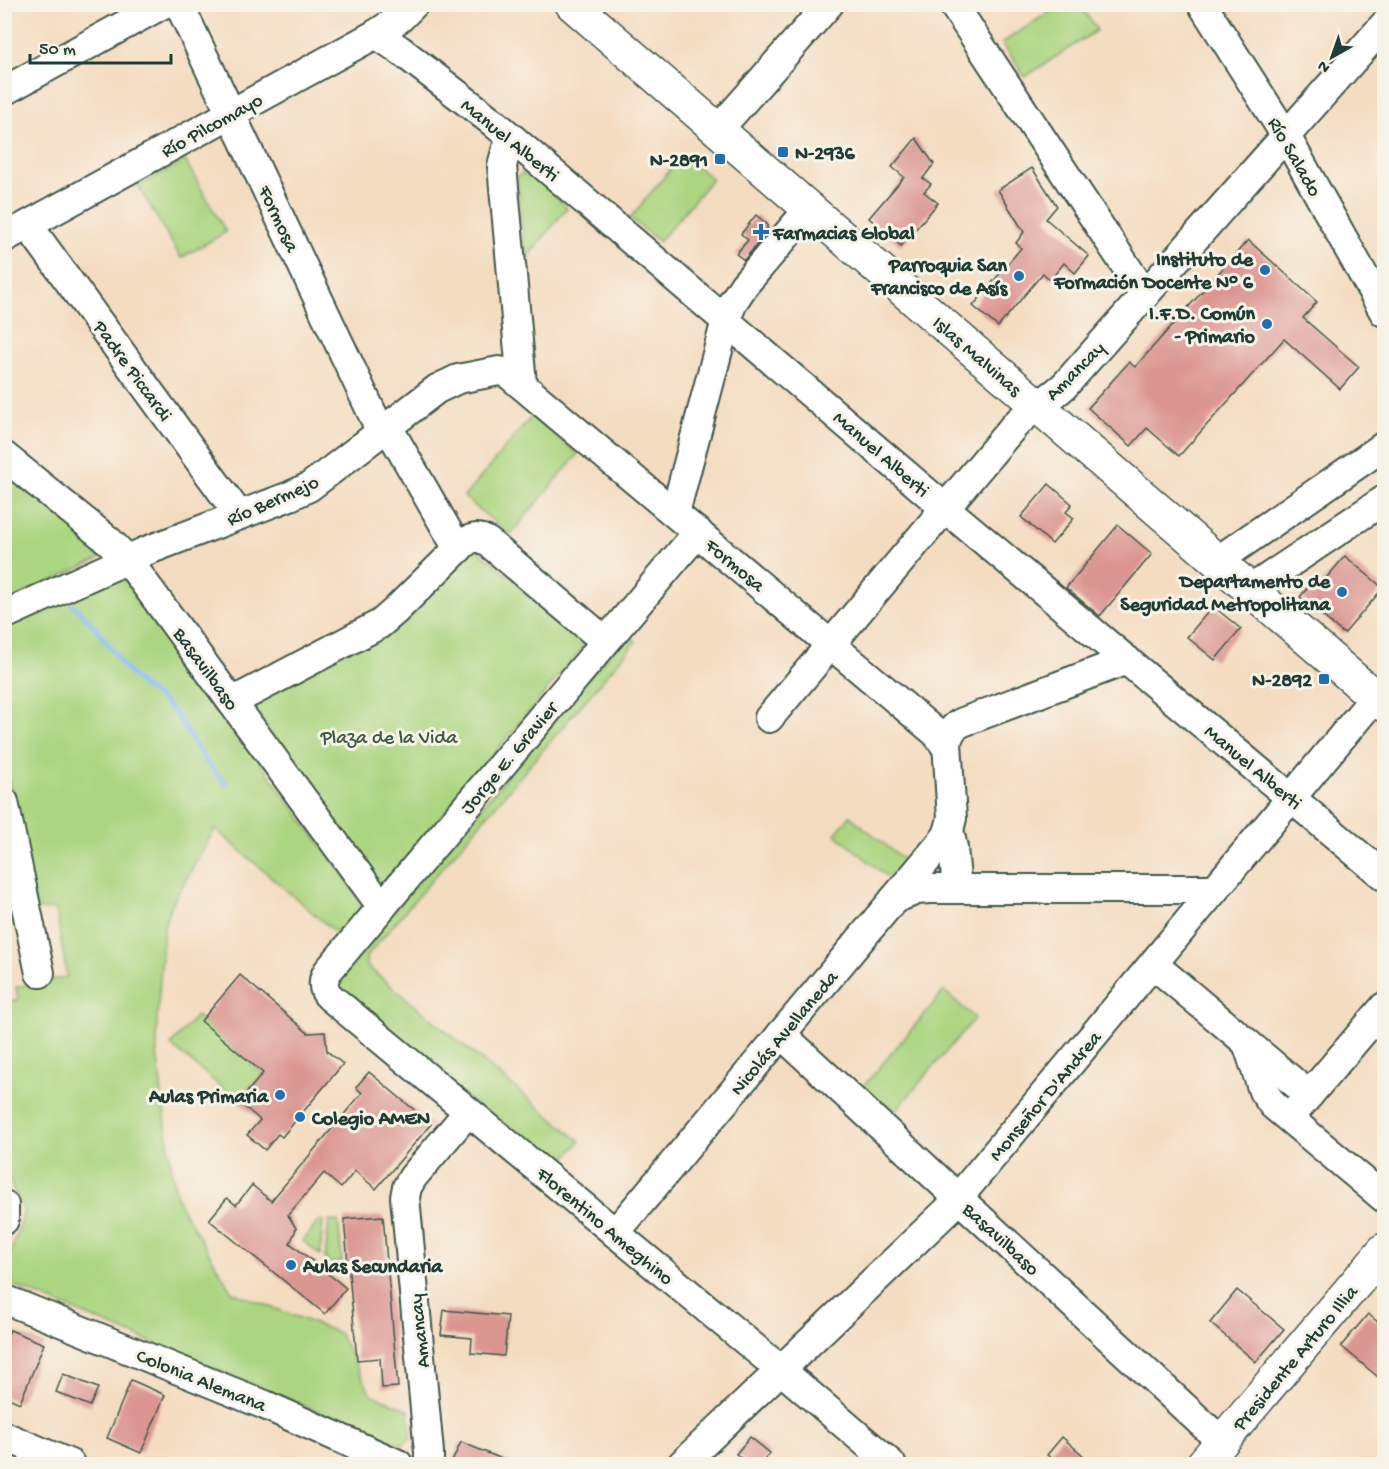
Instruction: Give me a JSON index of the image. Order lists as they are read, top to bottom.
{
  "streets": {
    "main road": ["Islas Malvinas", "Presidente Arturo Illia"],
    "street": [
      "Río Pilcomayo",
      "Manuel Alberti",
      "Río Salado",
      "Formosa",
      "Padre Piccardi",
      "Amancay",
      "Río Bermejo",
      "Basavilbaso",
      "Jorge E. Gravier",
      "Nicolás Avellaneda",
      "Monseñor D'Andrea",
      "Florentino Ameghino",
      "Colonia Alemana"
    ]
  },
  "crossings": [
    ["Río Pilcomayo", "Manuel Alberti"],
    ["Río Pilcomayo", "Formosa"],
    ["Río Pilcomayo", "Padre Piccardi"],
    ["Manuel Alberti", "Amancay"],
    ["Manuel Alberti", "Monseñor D'Andrea"],
    ["Río Salado", "Amancay"],
    ["Formosa", "Amancay"],
    ["Formosa", "Río Bermejo"],
    ["Formosa", "Jorge E. Gravier"],
    ["Islas Malvinas", "Amancay"],
    ["Islas Malvinas", "Monseñor D'Andrea"],
    ["Padre Piccardi", "Río Bermejo"],
    ["Amancay", "Florentino Ameghino"],
    ["Río Bermejo", "Basavilbaso"],
    ["Basavilbaso", "Jorge E. Gravier"],
    ["Basavilbaso", "Nicolás Avellaneda"],
    ["Basavilbaso", "Monseñor D'Andrea"],
    ["Basavilbaso", "Presidente Arturo Illia"],
    ["Jorge E. Gravier", "Florentino Ameghino"],
    ["Nicolás Avellaneda", "Florentino Ameghino"],
    ["Monseñor D'Andrea", "Florentino Ameghino"]
  ],
  "parks": ["Plaza de la Vida"],
  "places": {
    "transit": ["N-2936", "N-2891", "N-2892"],
    "health": ["Farmacias Global"],
    "other": [
      "Instituto de Formación Docente N° 6",
      "Parroquia San Francisco de Asís",
      "I.F.D. Común - Primario",
      "Departamento de Seguridad Metropolitana",
      "Aulas Primaria",
      "Colegio AMEN",
      "Aulas Secundaria"
    ]
  },
  "scale_bar": "50 m",
  "north": "bottom left"
}
